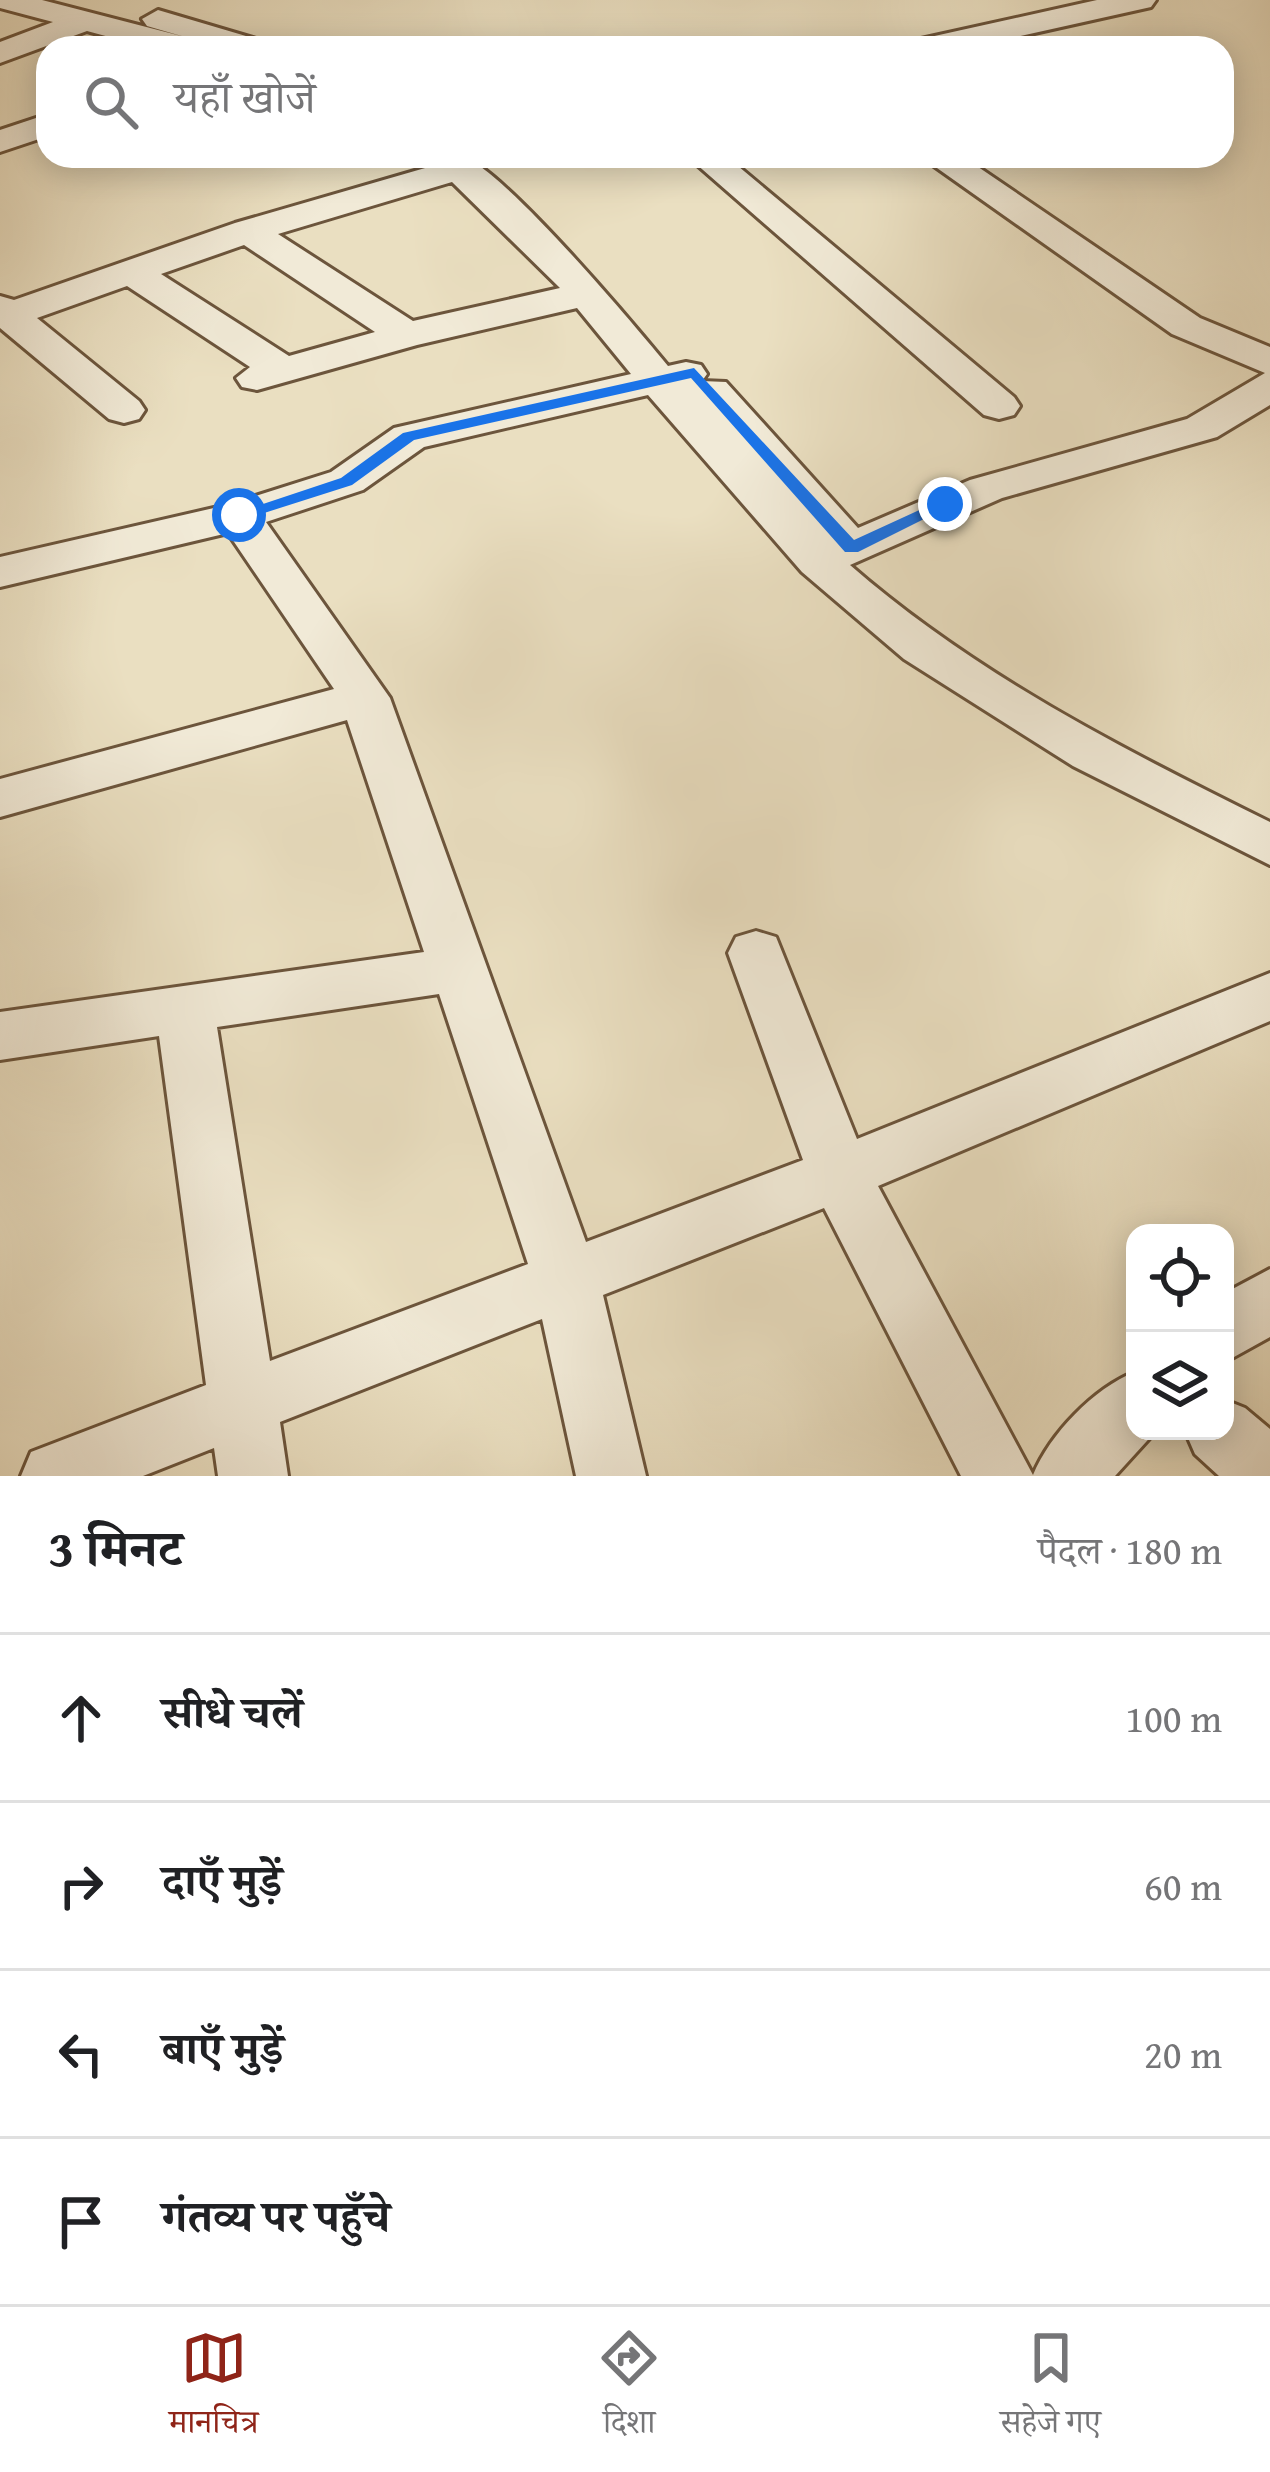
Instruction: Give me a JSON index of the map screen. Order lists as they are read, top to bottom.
{
  "page": {
    "search": "यहाँ खोजें",
    "heading": ["3 मिनट", "पैदल · 180 m"],
    "list": [
      ["सीधे चलें", "100 m"],
      ["दाएँ मुड़ें", "60 m"],
      ["बाएँ मुड़ें", "20 m"],
      "गंतव्य पर पहुँचे"
    ],
    "nav": ["मानचित्र", "दिशा", "सहेजे गए"]
  }
}
